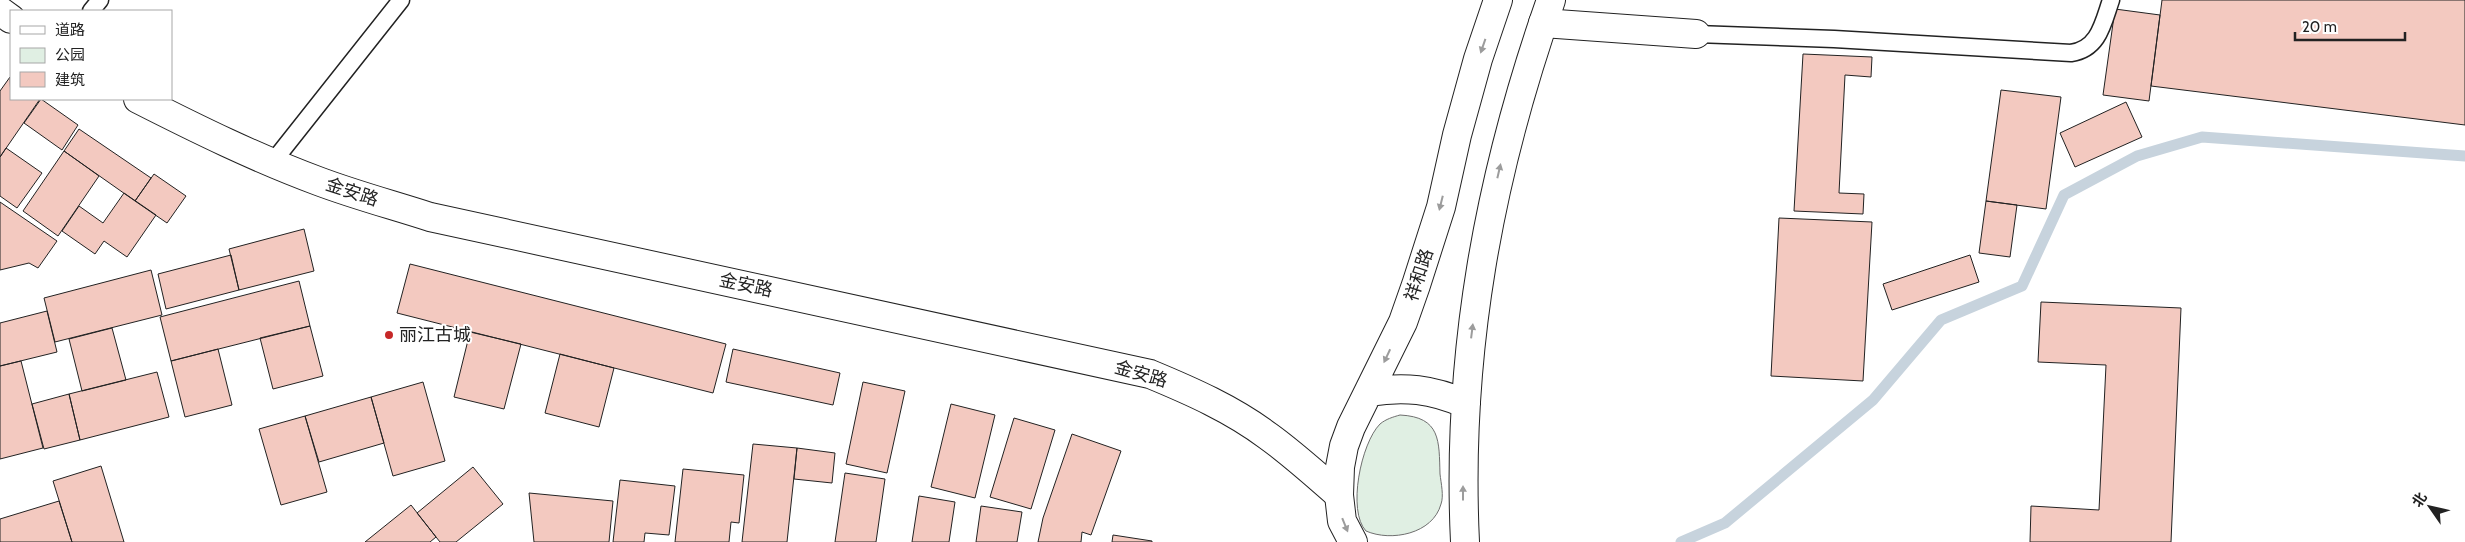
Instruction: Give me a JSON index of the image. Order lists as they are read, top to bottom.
{
  "streets": {
    "main road": ["金安路", "祥和路"]
  },
  "crossings": [
    ["金安路", "祥和路"]
  ],
  "places": ["丽江古城"],
  "legend": ["道路", "公园", "建筑"],
  "scale_bar": "20 m",
  "north": "top left"
}
